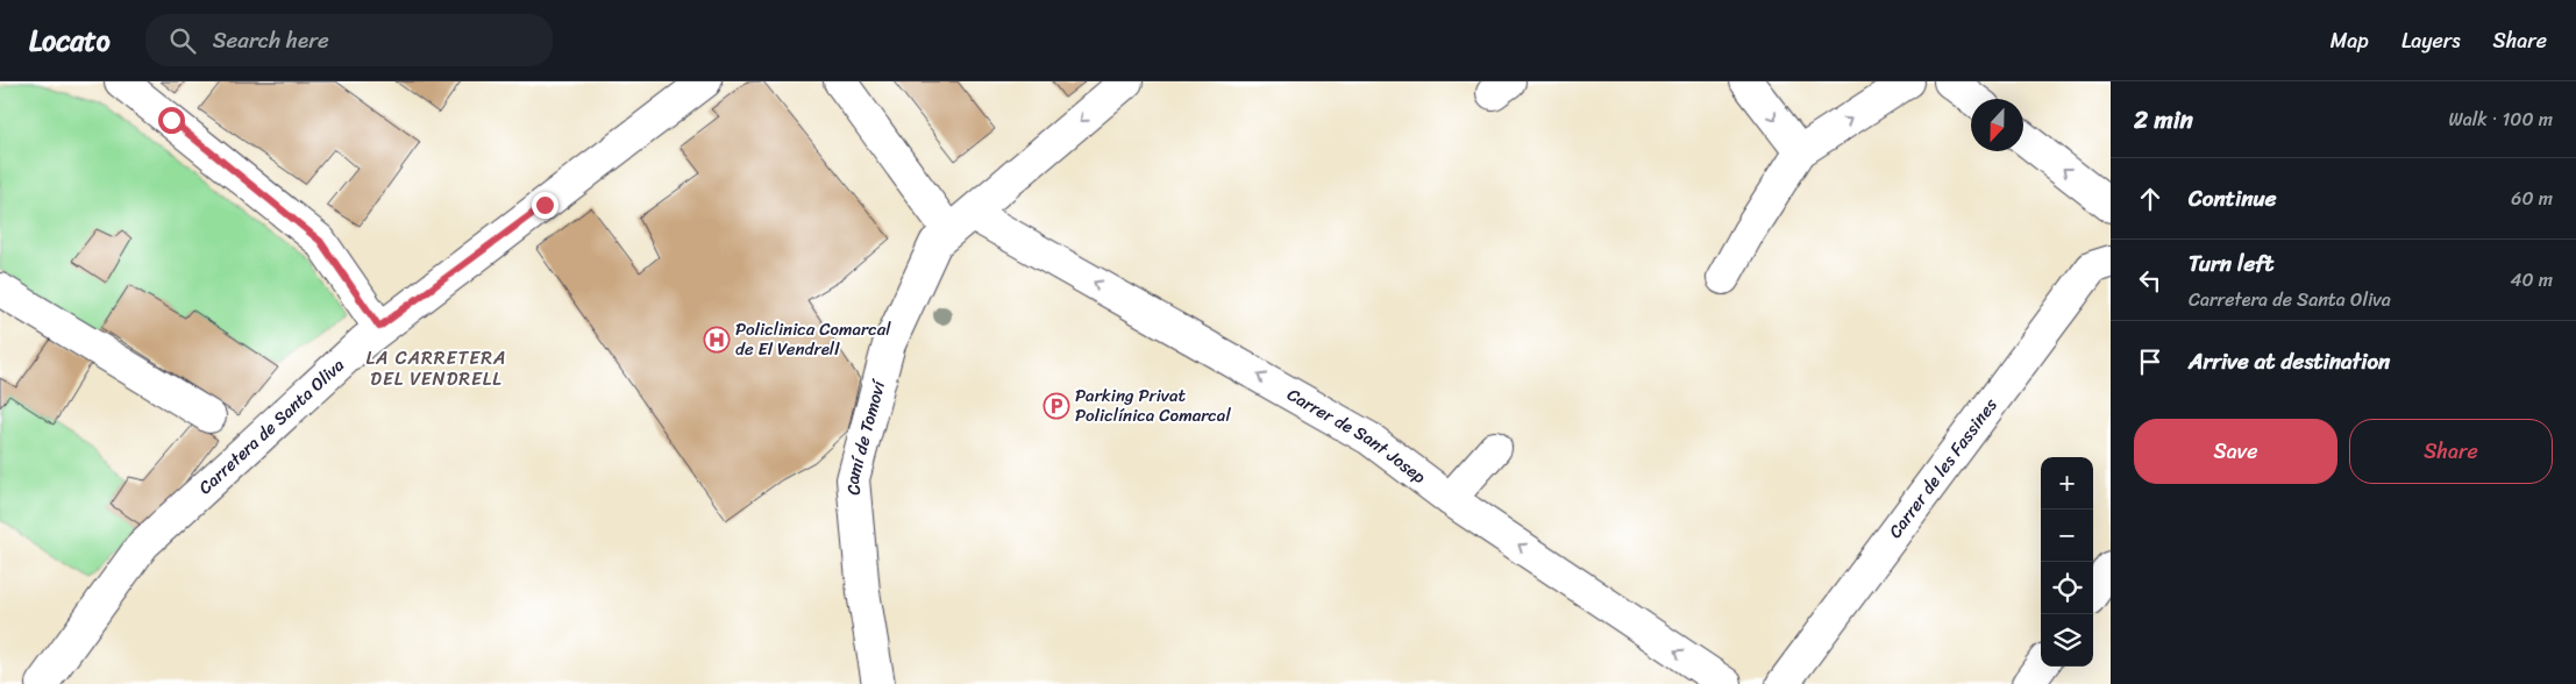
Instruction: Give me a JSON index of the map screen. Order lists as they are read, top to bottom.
{
  "streets": {
    "street": [
      "Carretera de Santa Oliva",
      "Carrer de Sant Josep",
      "Camí de Tomoví",
      "Carrer de les Fassines"
    ]
  },
  "crossings": [
    ["Carrer de Sant Josep", "Camí de Tomoví"]
  ],
  "one_way": ["Carrer de Sant Josep"],
  "districts": ["LA CARRETERA DEL VENDRELL"],
  "places": {
    "hospital": ["Policlinica Comarcal de El Vendrell"],
    "parking": ["Parking Privat Policlínica Comarcal"]
  },
  "north": "bottom",
  "page": {
    "header": "Locato",
    "search": "Search here",
    "nav": ["Map", "Layers", "Share"],
    "heading": ["2 min", "Walk · 100 m"],
    "list": [
      ["Continue", "60 m"],
      ["Turn left", "Carretera de Santa Oliva", "40 m"],
      "Arrive at destination"
    ],
    "buttons": ["Save", "Share"],
    "map_buttons": ["+", "−"]
  }
}
